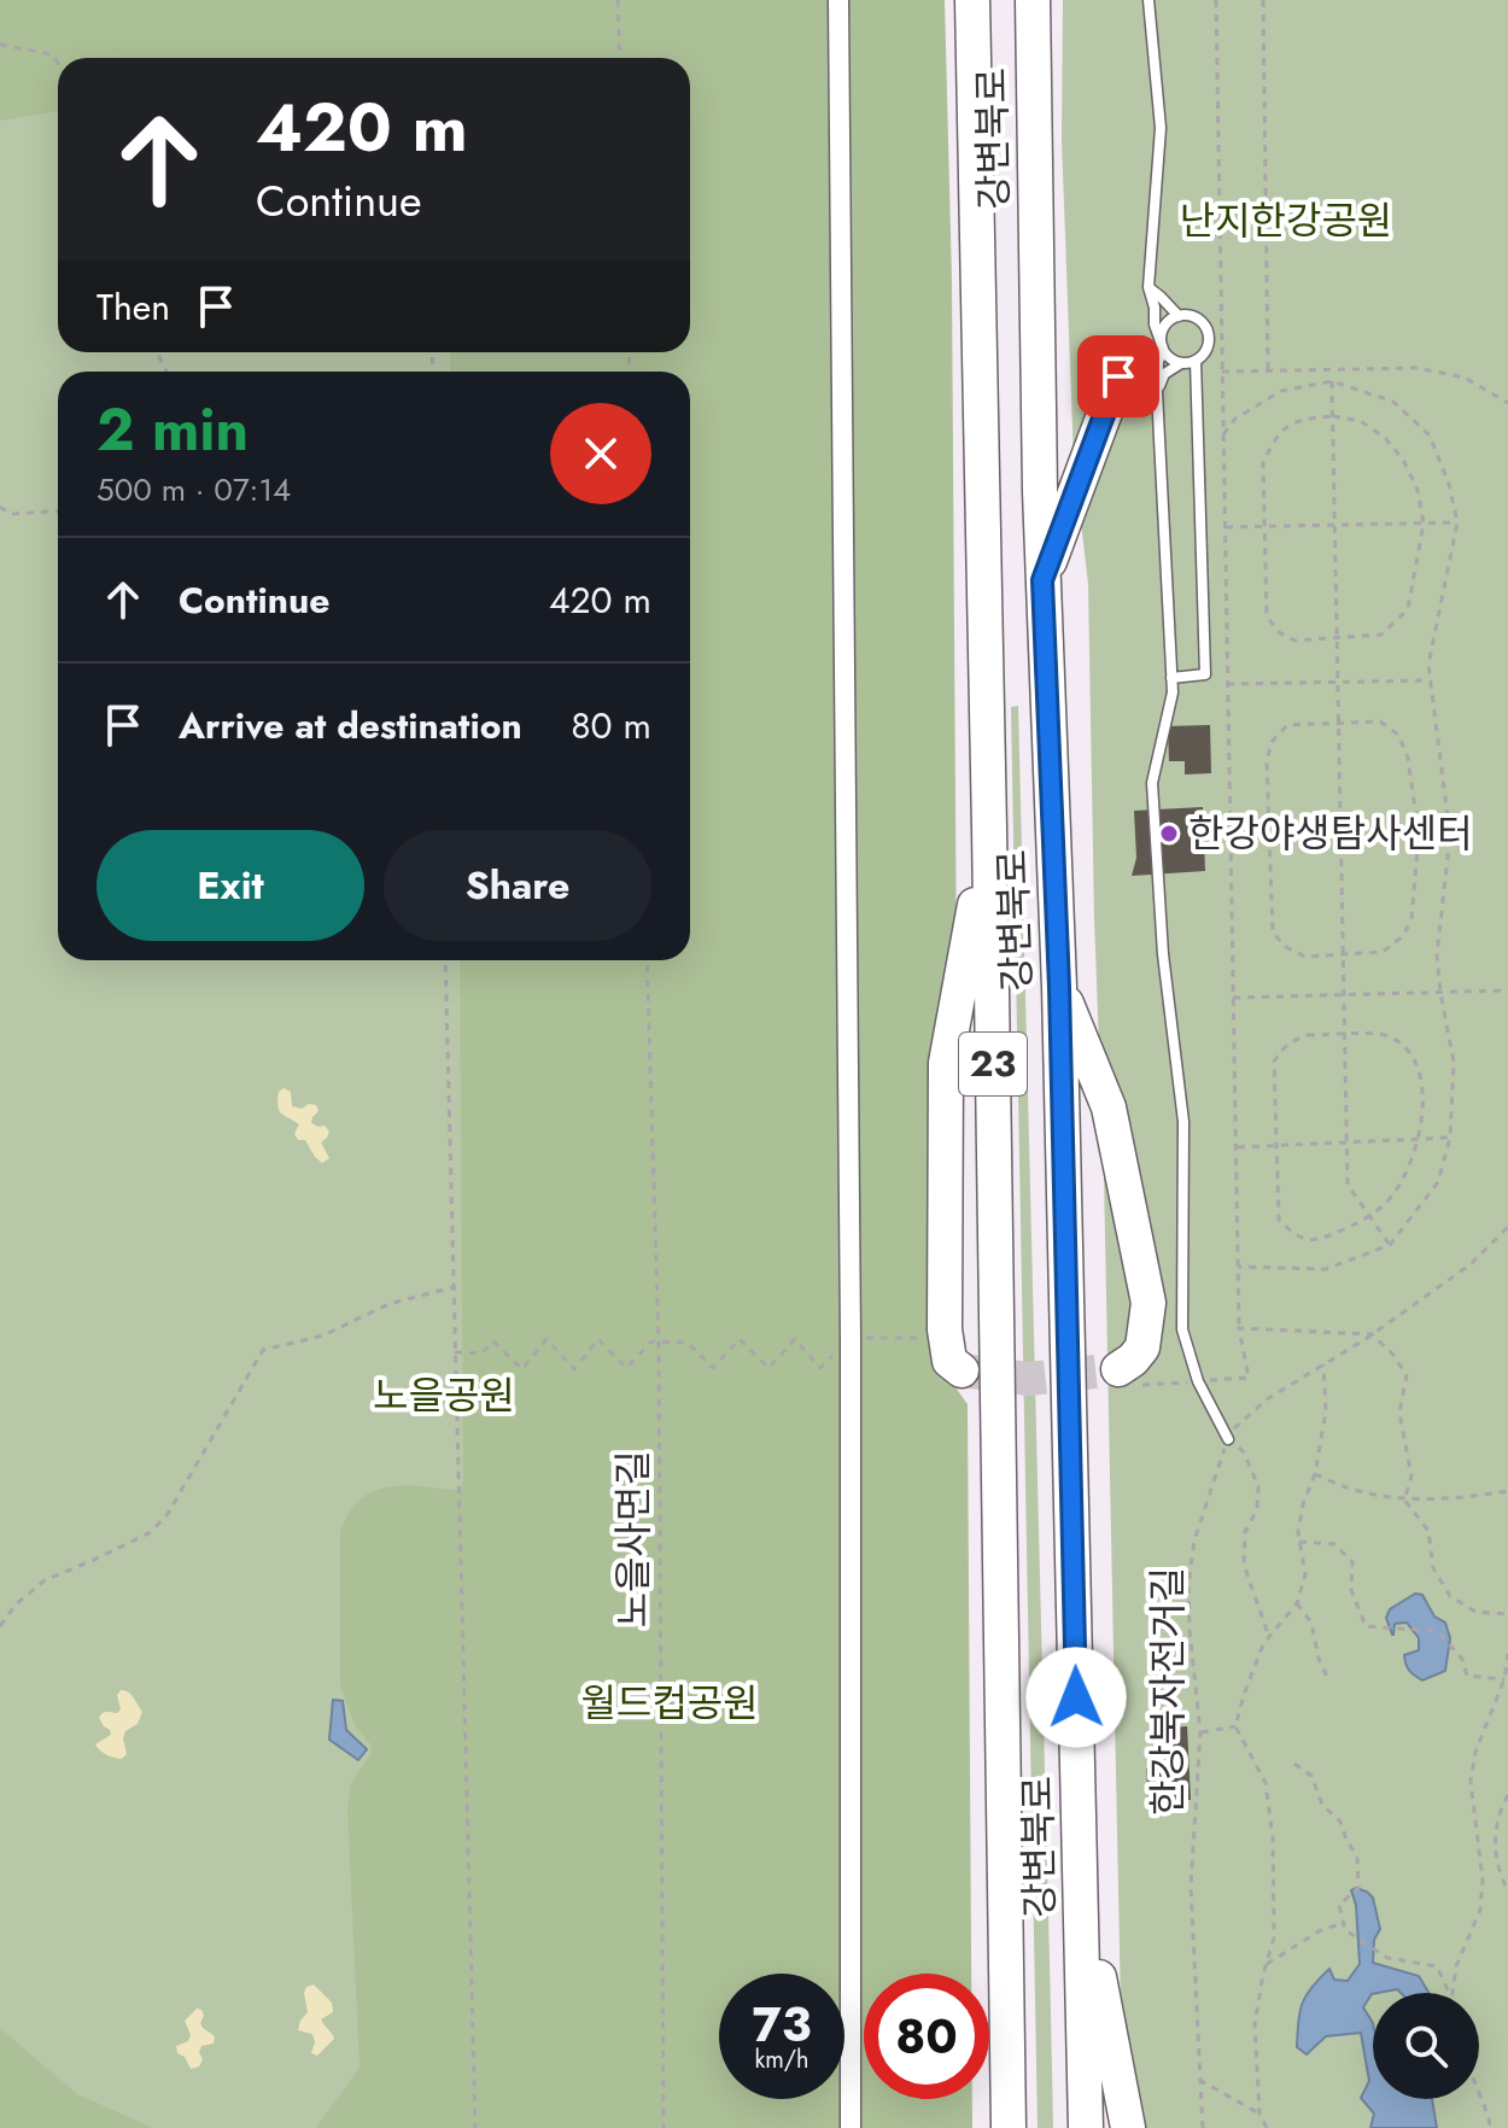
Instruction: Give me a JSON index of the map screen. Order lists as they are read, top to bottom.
{
  "streets": {
    "highway": ["강변북로", "23"],
    "path": ["노을사면길", "한강북자전거길"]
  },
  "parks": ["난지한강공원", "노을공원", "월드컵공원"],
  "places": ["한강야생탐사센터"],
  "page": {
    "turn": ["420 m", "Continue"],
    "then": "Then",
    "heading": ["2 min", "500 m · 07:14"],
    "list": [
      {
        "name": "Continue",
        "value": "420 m"
      },
      {
        "name": "Arrive at destination",
        "value": "80 m"
      }
    ],
    "buttons": ["Exit", "Share"],
    "speed": "73 km/h",
    "limit": "80"
  }
}
